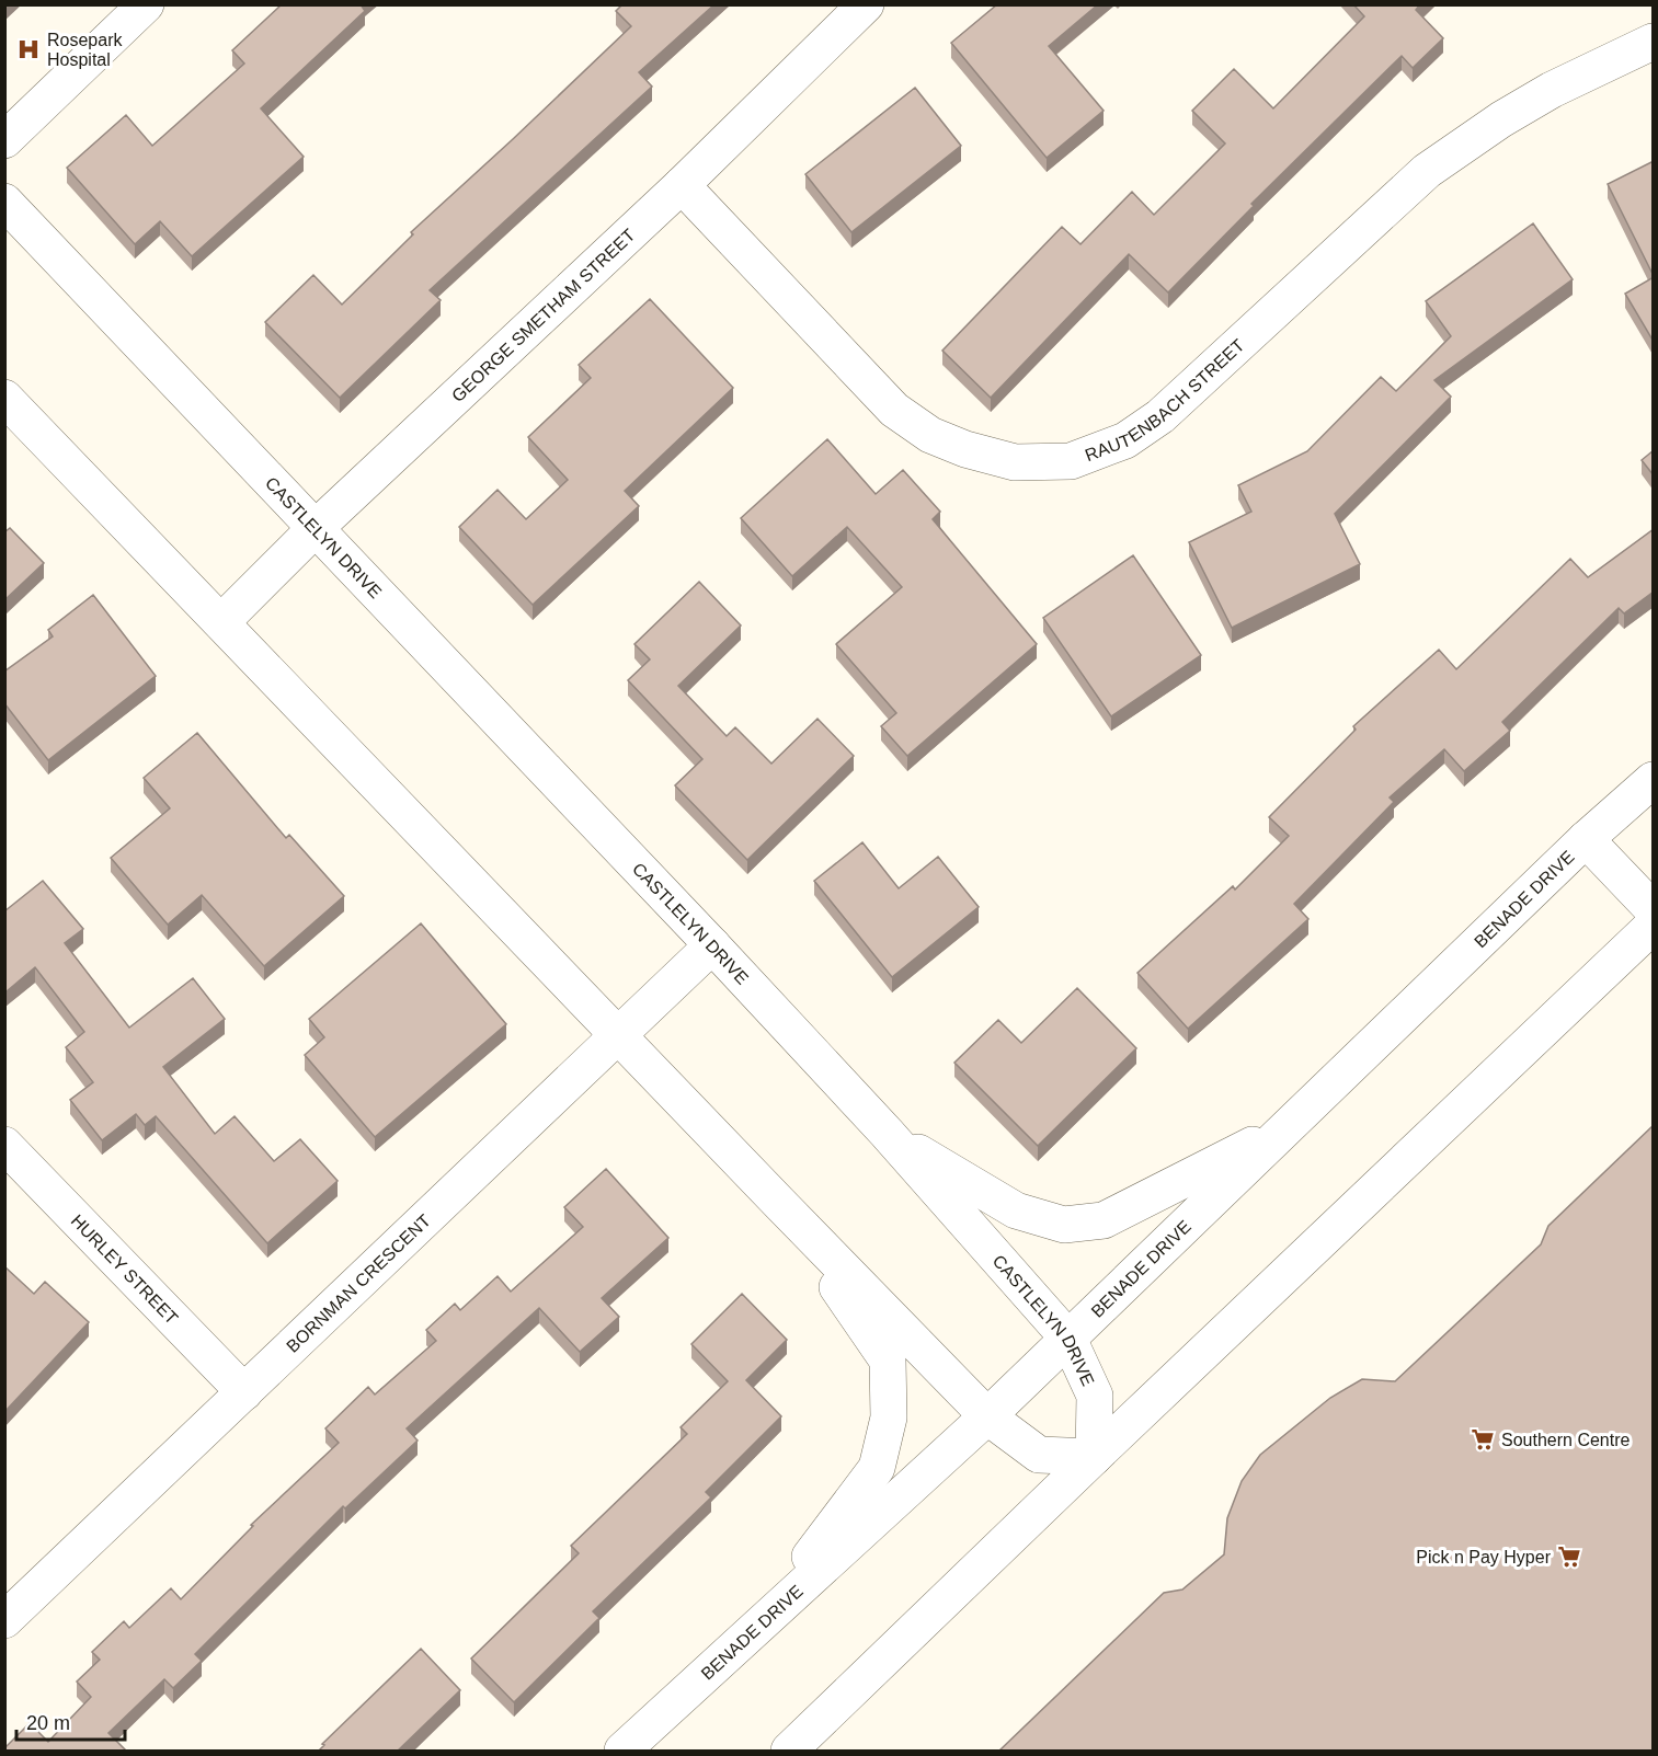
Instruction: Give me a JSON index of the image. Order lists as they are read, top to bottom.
{
  "streets": {
    "street": [
      "GEORGE SMETHAM STREET",
      "RAUTENBACH STREET",
      "CASTLELYN DRIVE",
      "BENADE DRIVE",
      "HURLEY STREET",
      "BORNMAN CRESCENT"
    ]
  },
  "crossings": [
    ["GEORGE SMETHAM STREET", "RAUTENBACH STREET"],
    ["GEORGE SMETHAM STREET", "CASTLELYN DRIVE"],
    ["CASTLELYN DRIVE", "BENADE DRIVE"],
    ["CASTLELYN DRIVE", "BORNMAN CRESCENT"],
    ["HURLEY STREET", "BORNMAN CRESCENT"]
  ],
  "places": {
    "hospital": ["Rosepark Hospital"],
    "supermarket": ["Southern Centre", "Pick n Pay Hyper"]
  },
  "scale_bar": "20 m"
}
